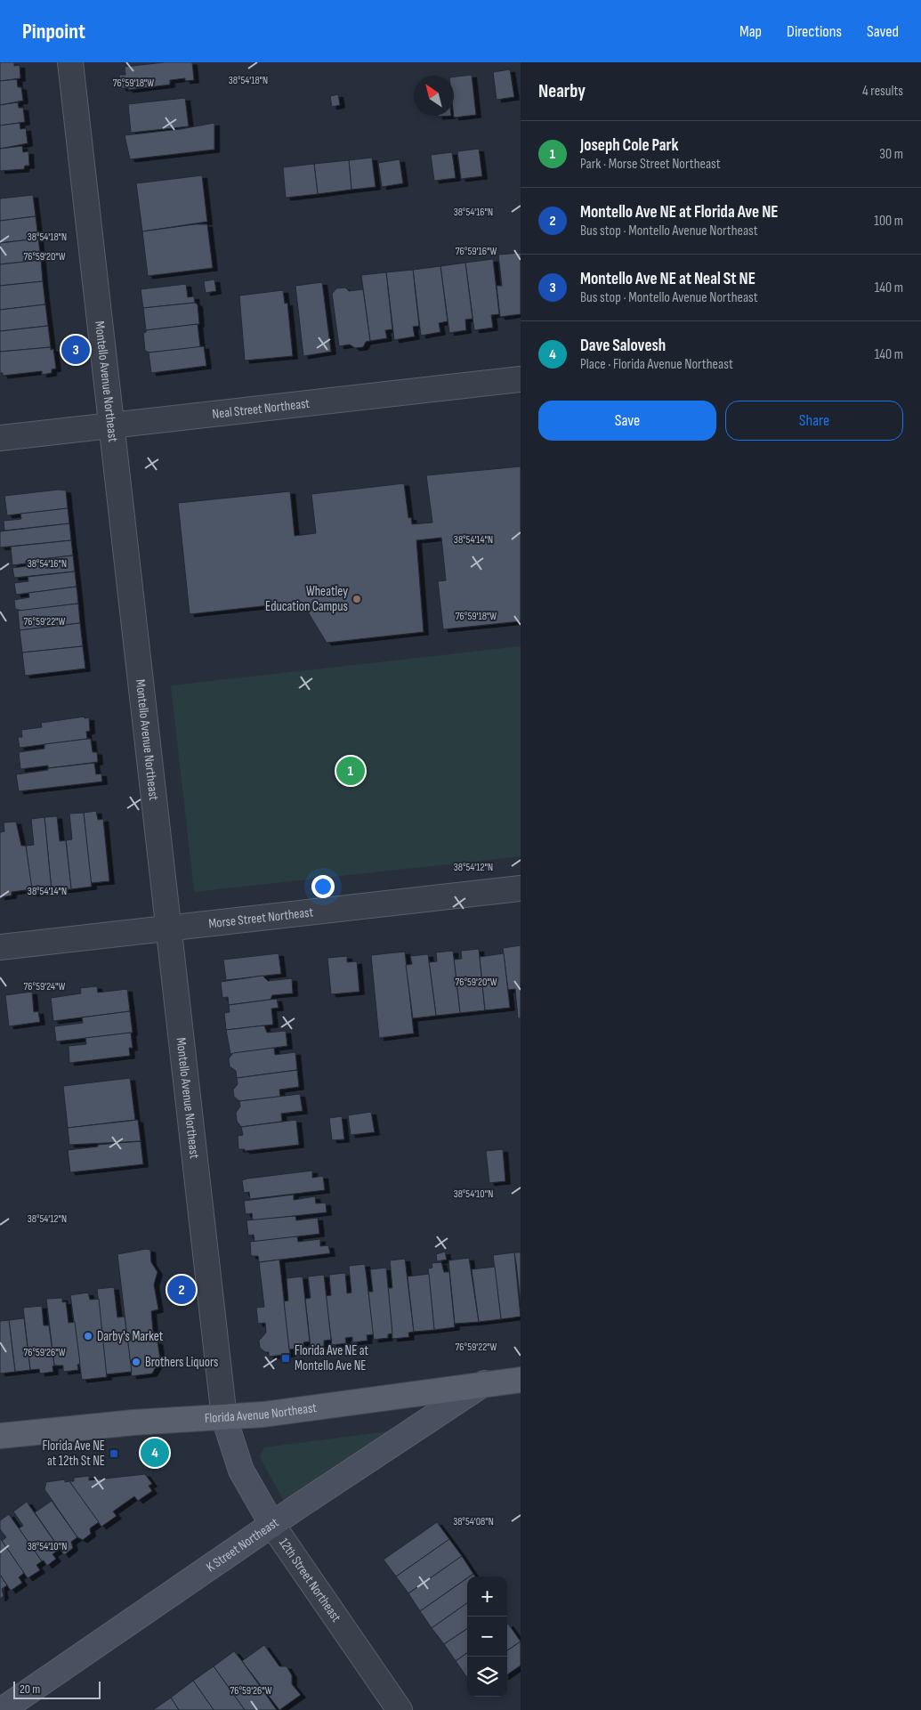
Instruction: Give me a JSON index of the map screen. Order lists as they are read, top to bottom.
{
  "streets": {
    "main road": ["Florida Avenue Northeast", "K Street Northeast", "12th Street Northeast"],
    "street": ["Montello Avenue Northeast", "Neal Street Northeast", "Morse Street Northeast"]
  },
  "crossings": [
    ["Montello Avenue Northeast", "Neal Street Northeast"],
    ["Montello Avenue Northeast", "Morse Street Northeast"],
    ["Montello Avenue Northeast", "Florida Avenue Northeast"],
    ["Montello Avenue Northeast", "12th Street Northeast"],
    ["Florida Avenue Northeast", "K Street Northeast"],
    ["Florida Avenue Northeast", "12th Street Northeast"],
    ["K Street Northeast", "12th Street Northeast"]
  ],
  "places": {
    "other": ["Wheatley Education Campus", "Darby's Market", "Brothers Liquors"],
    "transit": ["Florida Ave NE at Montello Ave NE", "Florida Ave NE at 12th St NE"]
  },
  "scale_bar": "20 m",
  "north": "top left",
  "page": {
    "header": "Pinpoint",
    "nav": ["Map", "Directions", "Saved"],
    "heading": ["Nearby", "4 results"],
    "list": [
      {
        "mark": "1",
        "name": "Joseph Cole Park",
        "note": "Park · Morse Street Northeast",
        "value": "30 m"
      },
      {
        "mark": "2",
        "name": "Montello Ave NE at Florida Ave NE",
        "note": "Bus stop · Montello Avenue Northeast",
        "value": "100 m"
      },
      {
        "mark": "3",
        "name": "Montello Ave NE at Neal St NE",
        "note": "Bus stop · Montello Avenue Northeast",
        "value": "140 m"
      },
      {
        "mark": "4",
        "name": "Dave Salovesh",
        "note": "Place · Florida Avenue Northeast",
        "value": "140 m"
      }
    ],
    "pins": [
      "3",
      "1",
      "2",
      "4"
    ],
    "buttons": ["Save", "Share"],
    "map_buttons": ["+", "−"],
    "scale": "20 m"
  },
  "coordinates": [
    "38°54'18\"N",
    "76°59'18\"W",
    "38°54'16\"N",
    "76°59'16\"W",
    "76°59'20\"W",
    "38°54'14\"N",
    "76°59'22\"W",
    "38°54'12\"N",
    "76°59'24\"W",
    "38°54'10\"N",
    "76°59'26\"W",
    "38°54'08\"N"
  ]
}
